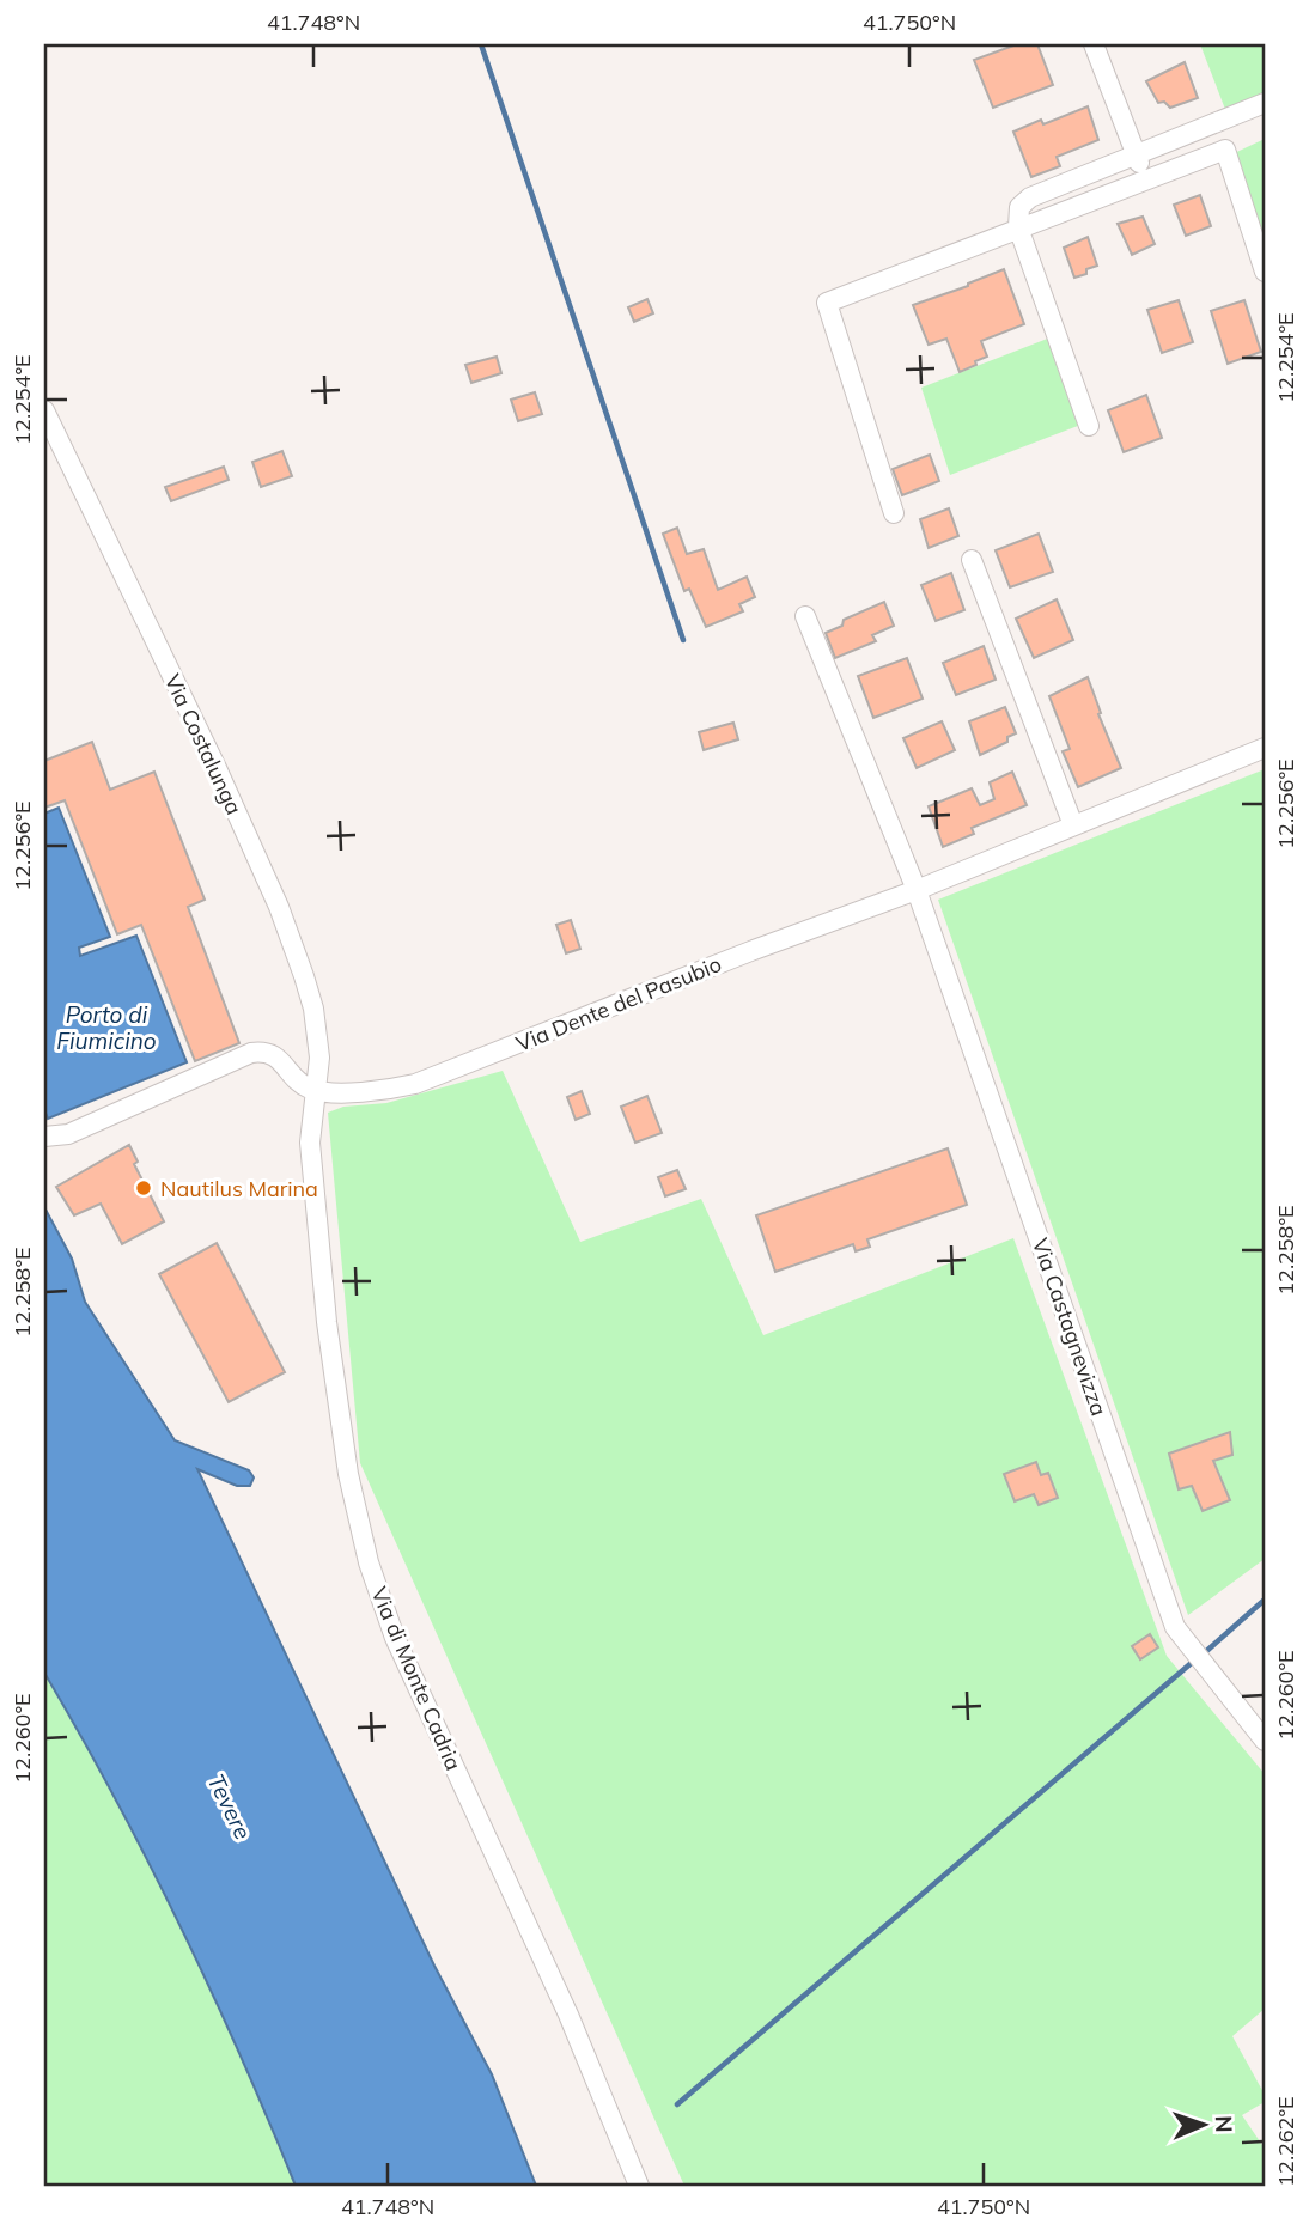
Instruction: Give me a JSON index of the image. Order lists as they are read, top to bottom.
{
  "streets": {
    "street": [
      "Via Costalunga",
      "Via Dente del Pasubio",
      "Via Castagnevizza",
      "Via di Monte Cadria"
    ]
  },
  "crossings": [
    ["Via Costalunga", "Via Dente del Pasubio"],
    ["Via Costalunga", "Via di Monte Cadria"],
    ["Via Dente del Pasubio", "Via Castagnevizza"],
    ["Via Dente del Pasubio", "Via di Monte Cadria"]
  ],
  "water": ["Porto di Fiumicino", "Tevere"],
  "places": ["Nautilus Marina"],
  "north": "right",
  "coordinates": [
    "41.748°N",
    "41.750°N",
    "12.254°E",
    "12.256°E",
    "12.258°E",
    "12.260°E",
    "12.262°E"
  ]
}
